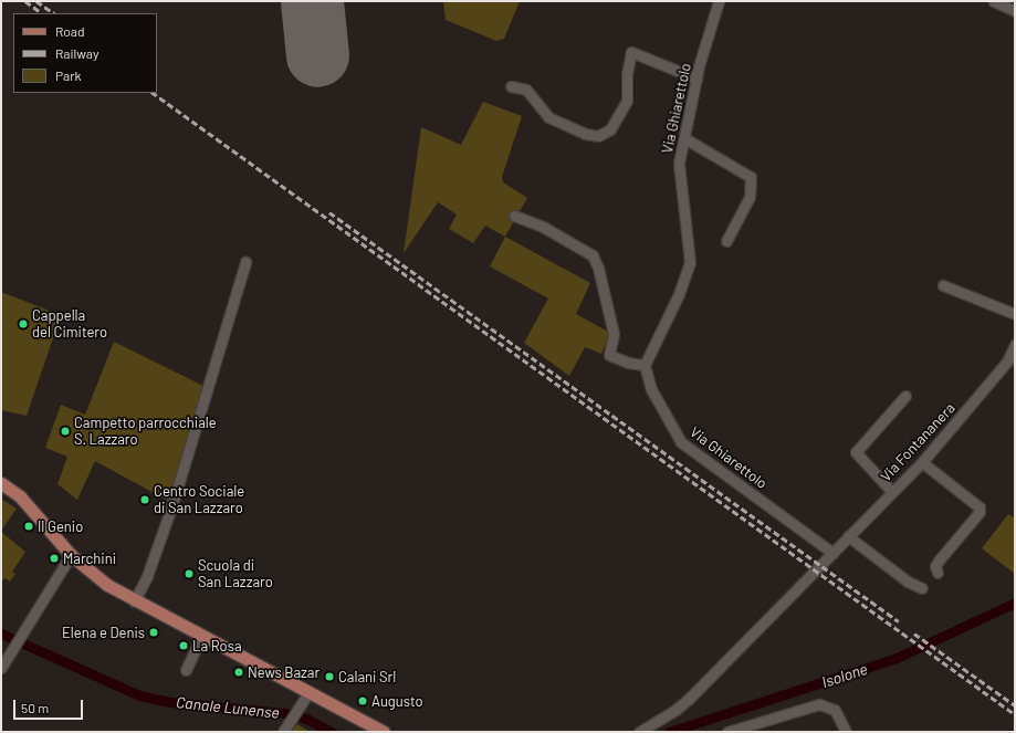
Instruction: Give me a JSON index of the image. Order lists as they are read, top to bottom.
{
  "streets": {
    "street": ["Via Ghiarettolo", "Via Fontananera"]
  },
  "crossings": [
    ["Via Ghiarettolo", "Via Fontananera"]
  ],
  "water": ["Isolone", "Canale Lunense"],
  "places": [
    "Cappella del Cimitero",
    "Campetto parrocchiale S. Lazzaro",
    "Centro Sociale di San Lazzaro",
    "Il Genio",
    "Marchini",
    "Scuola di San Lazzaro",
    "Elena e Denis",
    "La Rosa",
    "News Bazar",
    "Calani Srl",
    "Augusto"
  ],
  "legend": ["Road", "Railway", "Park"],
  "scale_bar": "50 m"
}
